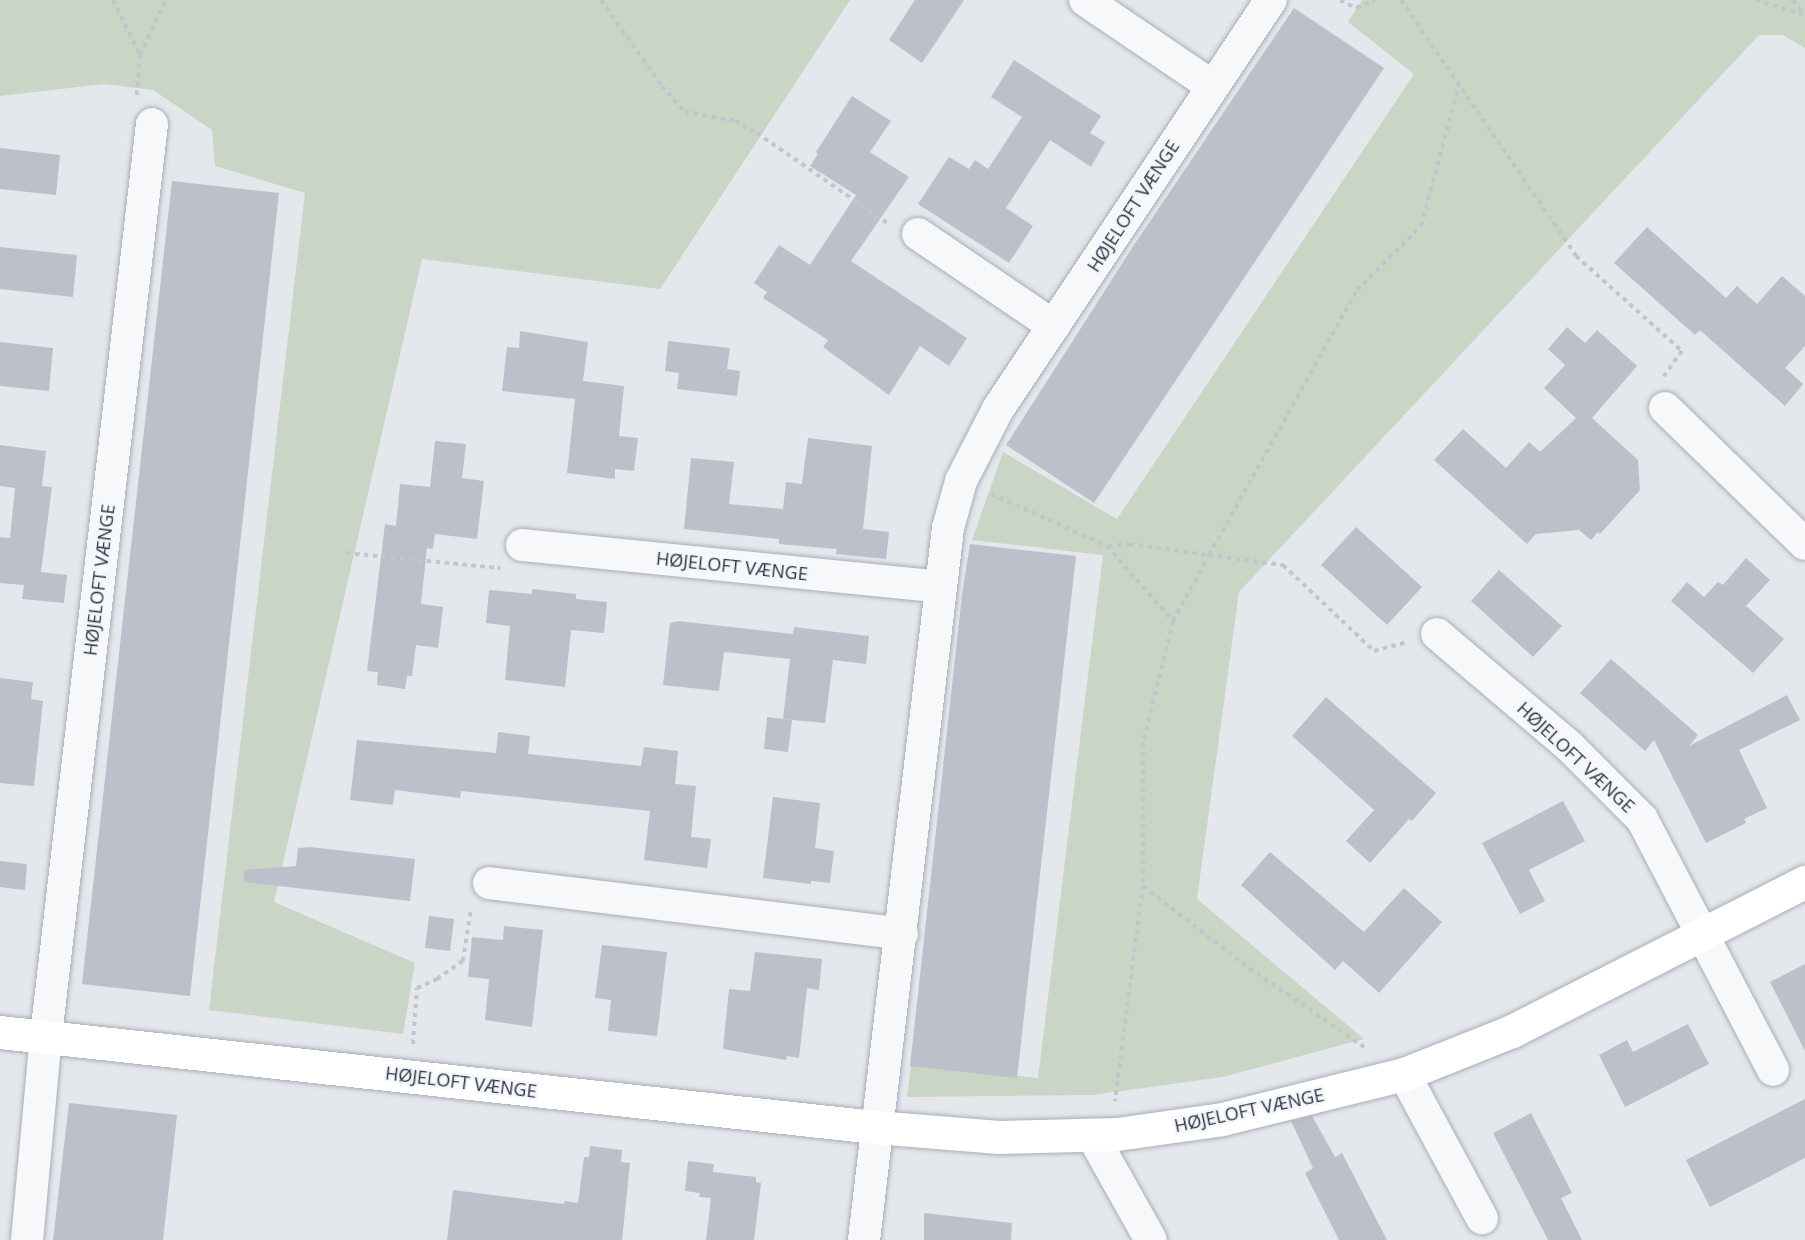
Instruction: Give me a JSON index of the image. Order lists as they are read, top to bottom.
{
  "streets": {
    "street": ["HØJELOFT VÆNGE"]
  }
}
